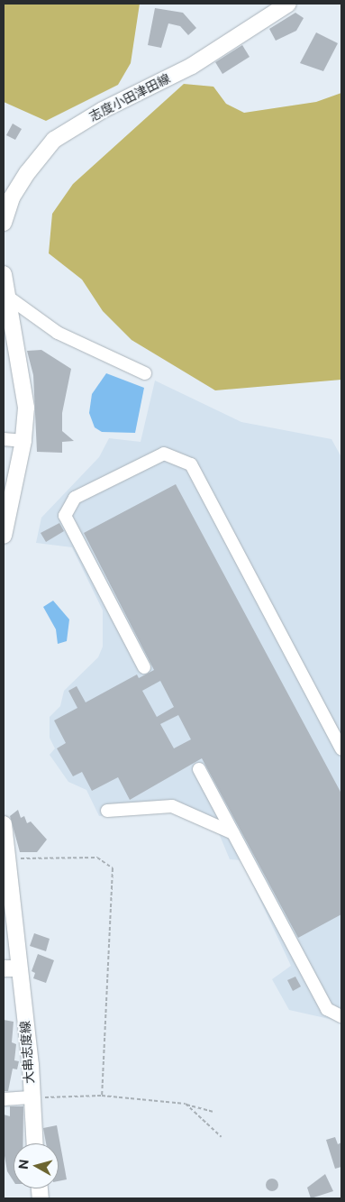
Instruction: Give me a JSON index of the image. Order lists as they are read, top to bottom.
{
  "streets": {
    "main road": ["志度小田津田線", "大串志度線"]
  },
  "north": "left"
}
